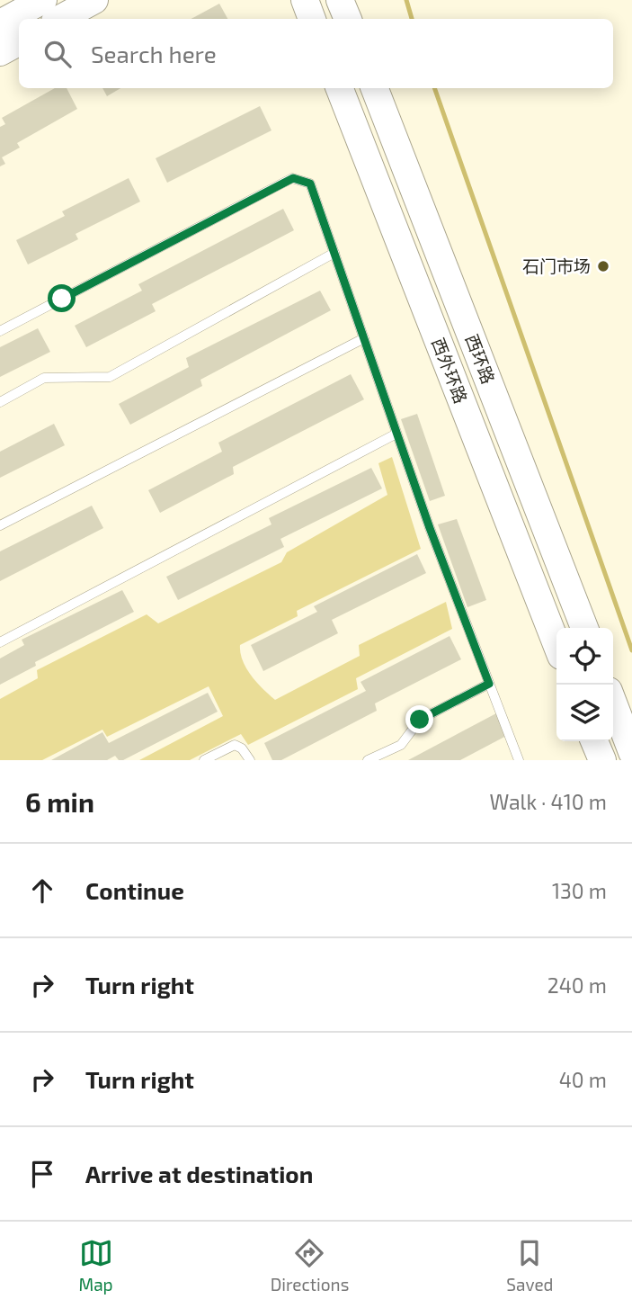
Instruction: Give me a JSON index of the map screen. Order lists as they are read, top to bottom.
{
  "streets": {
    "main road": ["西环路", "西外环路"]
  },
  "places": ["石门市场"],
  "page": {
    "search": "Search here",
    "heading": ["6 min", "Walk · 410 m"],
    "list": [
      ["Continue", "130 m"],
      ["Turn right", "240 m"],
      ["Turn right", "40 m"],
      "Arrive at destination"
    ],
    "nav": ["Map", "Directions", "Saved"]
  }
}
